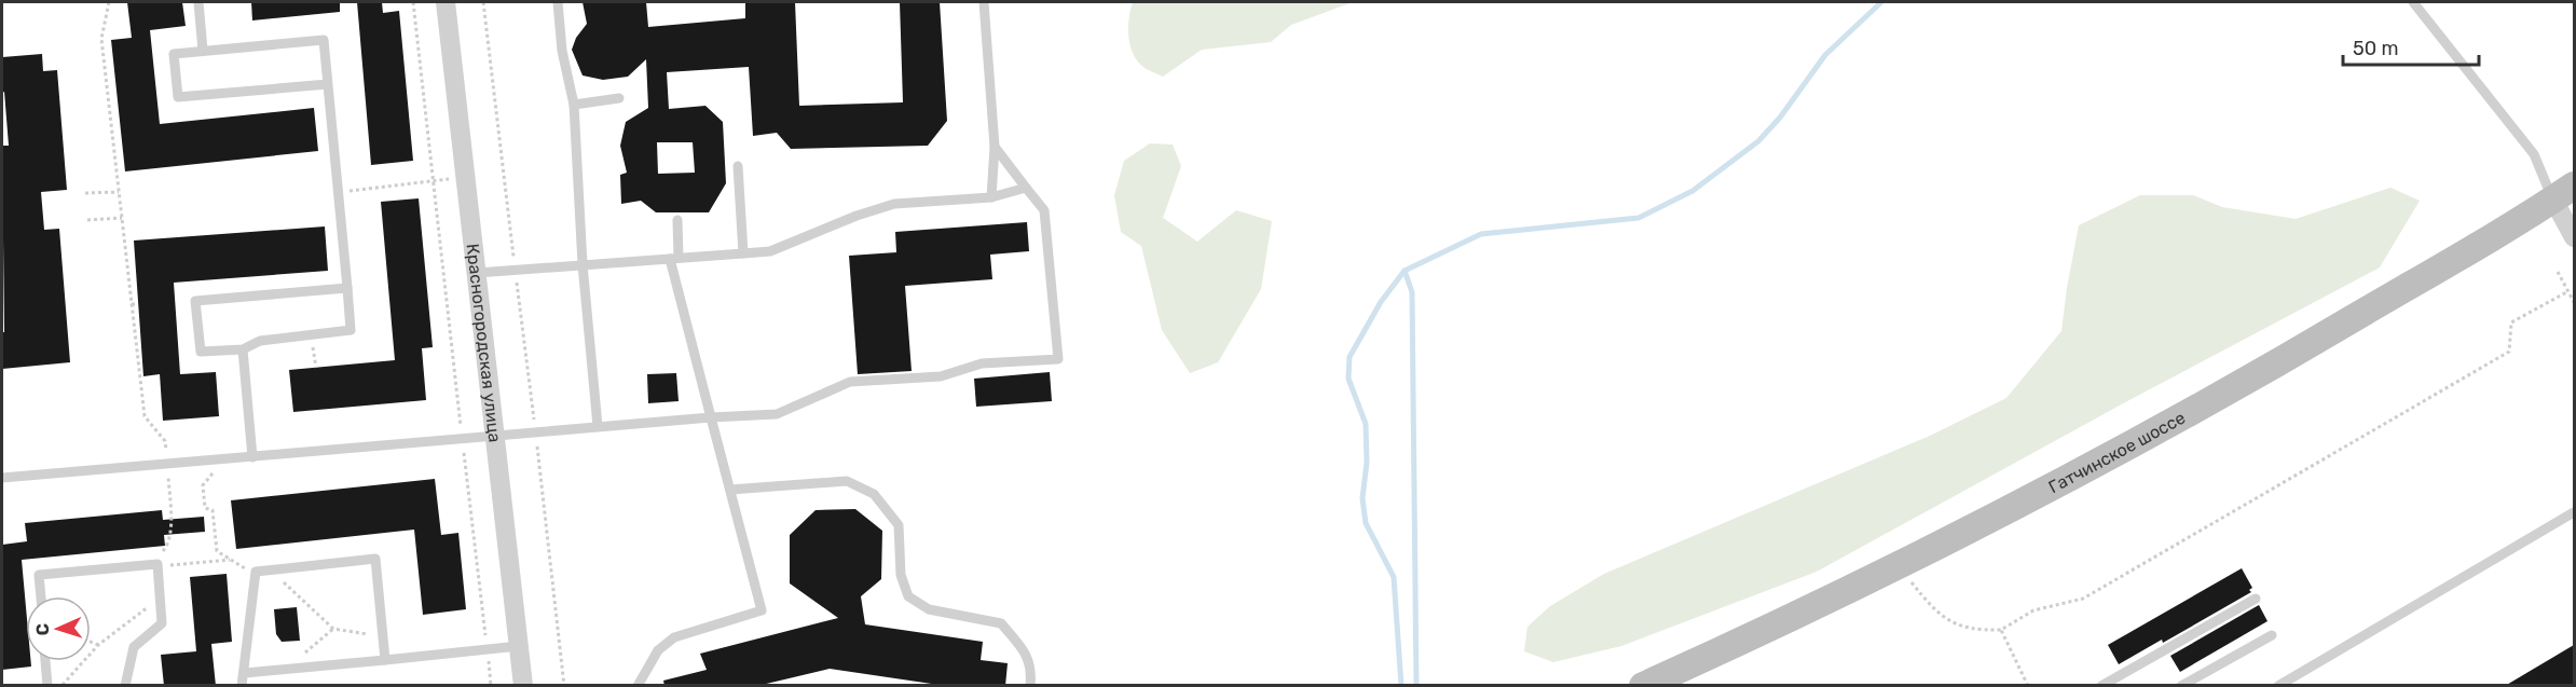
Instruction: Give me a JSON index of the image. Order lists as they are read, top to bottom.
{
  "streets": {
    "main road": ["Гатчинское шоссе"],
    "street": ["Красногородская улица"]
  },
  "scale_bar": "50 m",
  "north": "left"
}
